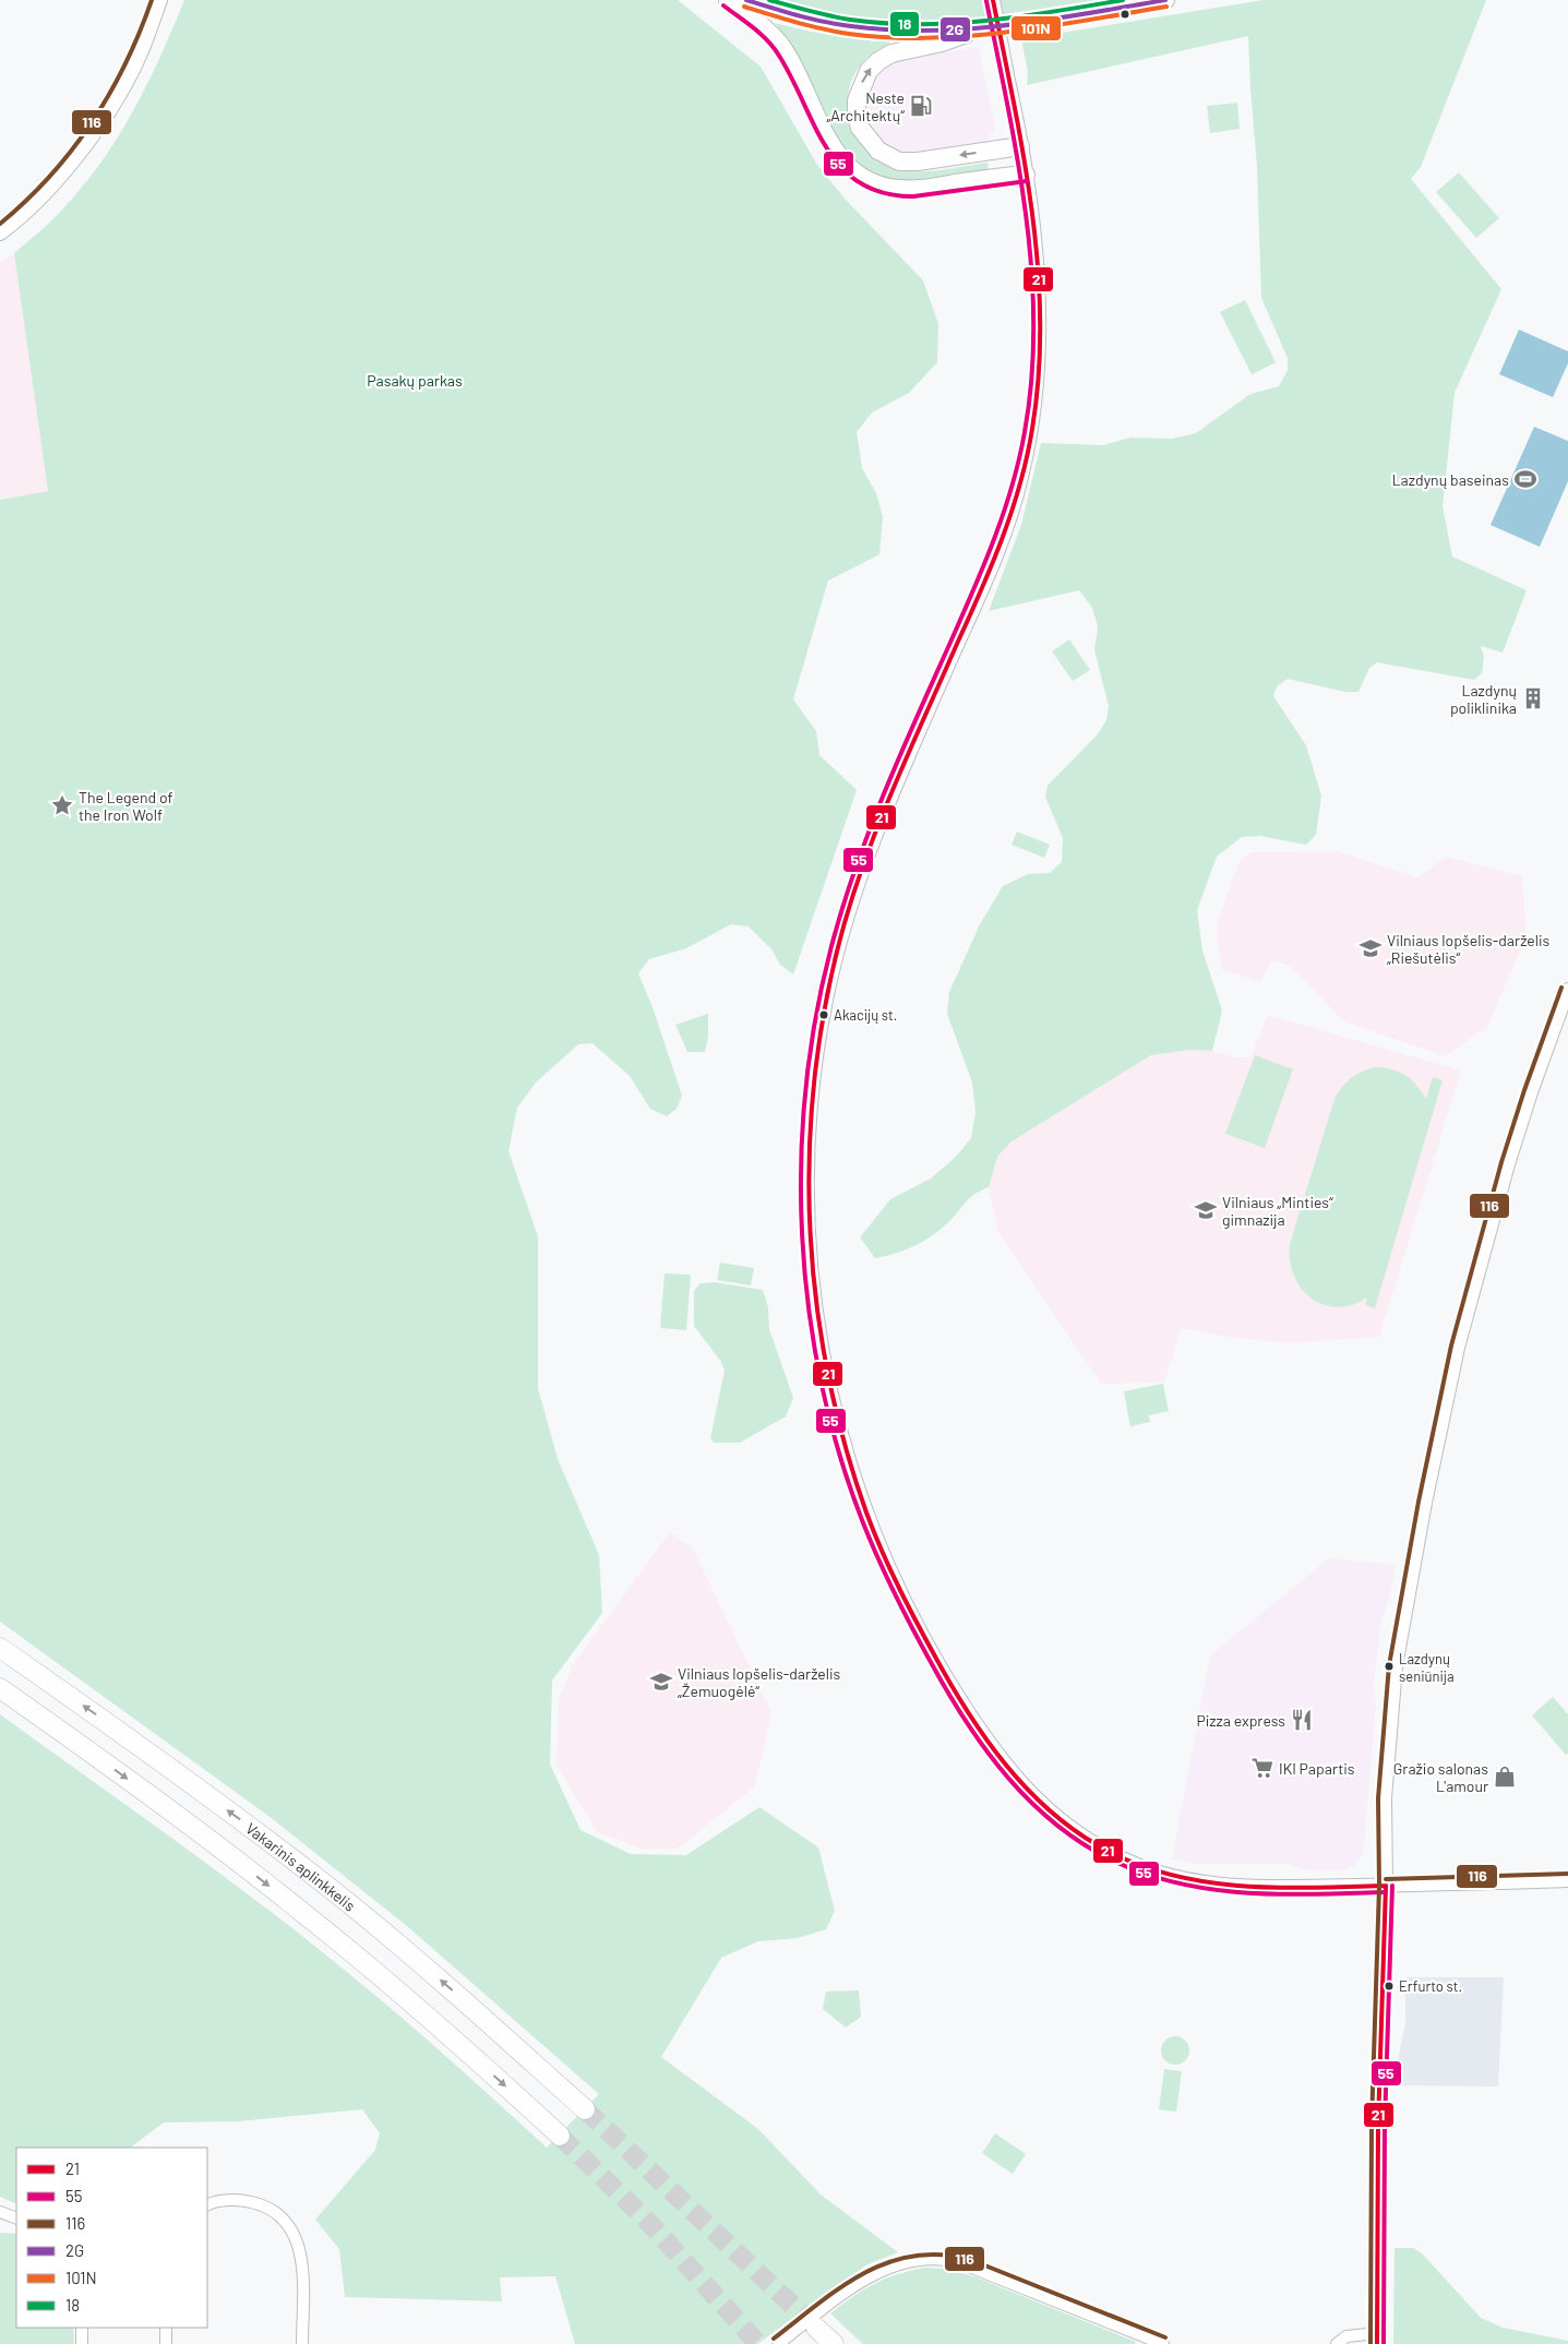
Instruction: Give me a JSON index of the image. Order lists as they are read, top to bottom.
{
  "streets": {
    "highway": ["Vakarinis aplinkkelis"]
  },
  "parks": ["Pasakų parkas"],
  "places": {
    "fuel station": ["Neste „Architektų“"],
    "sports": ["Lazdynų baseinas"],
    "building": ["Lazdynų poliklinika"],
    "place": ["The Legend of the Iron Wolf"],
    "school or university": ["Vilniaus lopšelis-darželis „Riešutėlis“", "Vilniaus „Minties“ gimnazija", "Vilniaus lopšelis-darželis „Žemuogėlė“"],
    "other": ["Akacijų st.", "Lazdynų seniūnija", "Erfurto st."],
    "restaurant": ["Pizza express"],
    "supermarket": ["IKI Papartis"],
    "shop": ["Gražio salonas L'amour"]
  },
  "lines": [
    "transit line 21",
    "transit line 116",
    "transit line 2G",
    "transit line 18",
    "transit line 55",
    "transit line 101N"
  ],
  "legend": [
    "21",
    "55",
    "116",
    "2G",
    "101N",
    "18"
  ]
}
